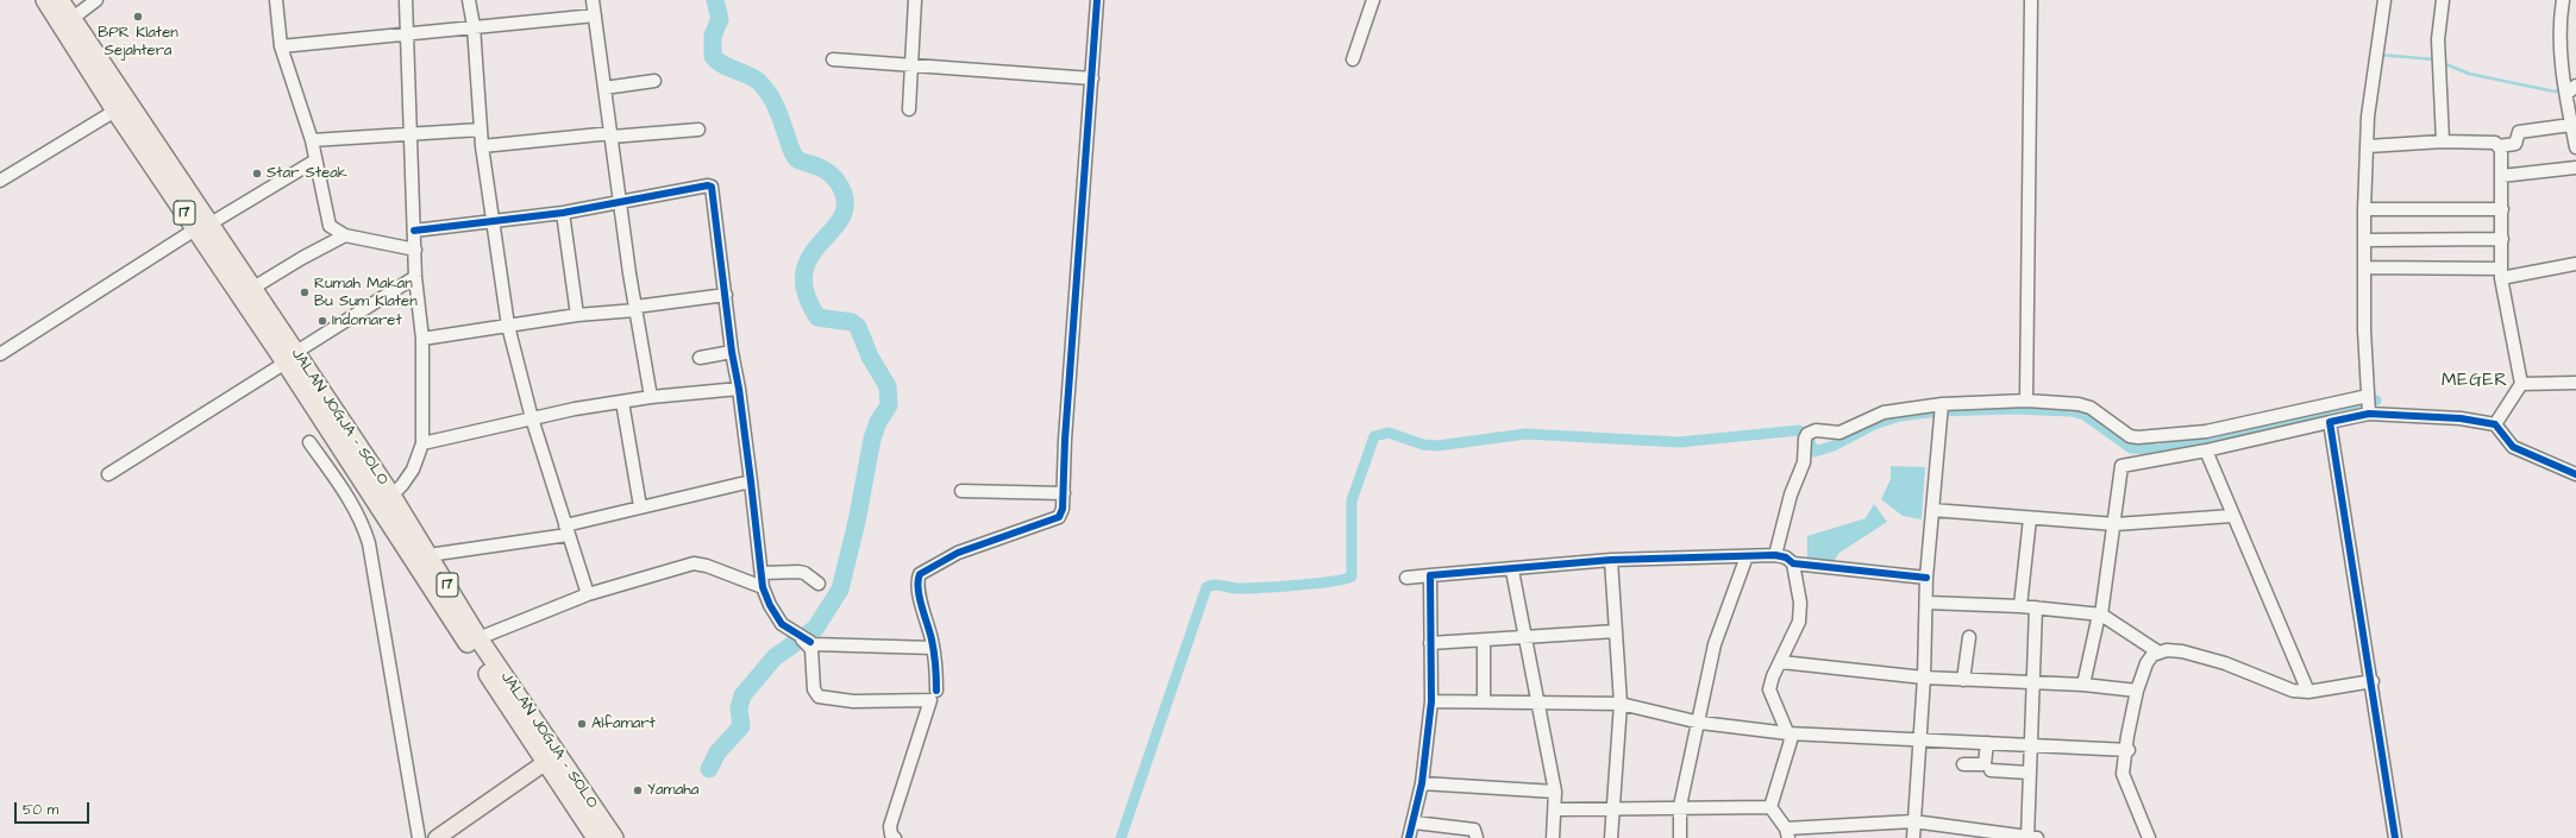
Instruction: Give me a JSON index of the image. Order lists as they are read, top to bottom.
{
  "streets": {
    "highway": ["17", "JALAN JOGJA - SOLO"]
  },
  "crossings": [
    ["17", "JALAN JOGJA - SOLO"]
  ],
  "districts": ["MEGER"],
  "places": [
    "BPR Klaten Sejahtera",
    "Star Steak",
    "Rumah Makan Bu Sum Klaten",
    "Indomaret",
    "Alfamart",
    "Yamaha"
  ],
  "scale_bar": "50 m"
}
